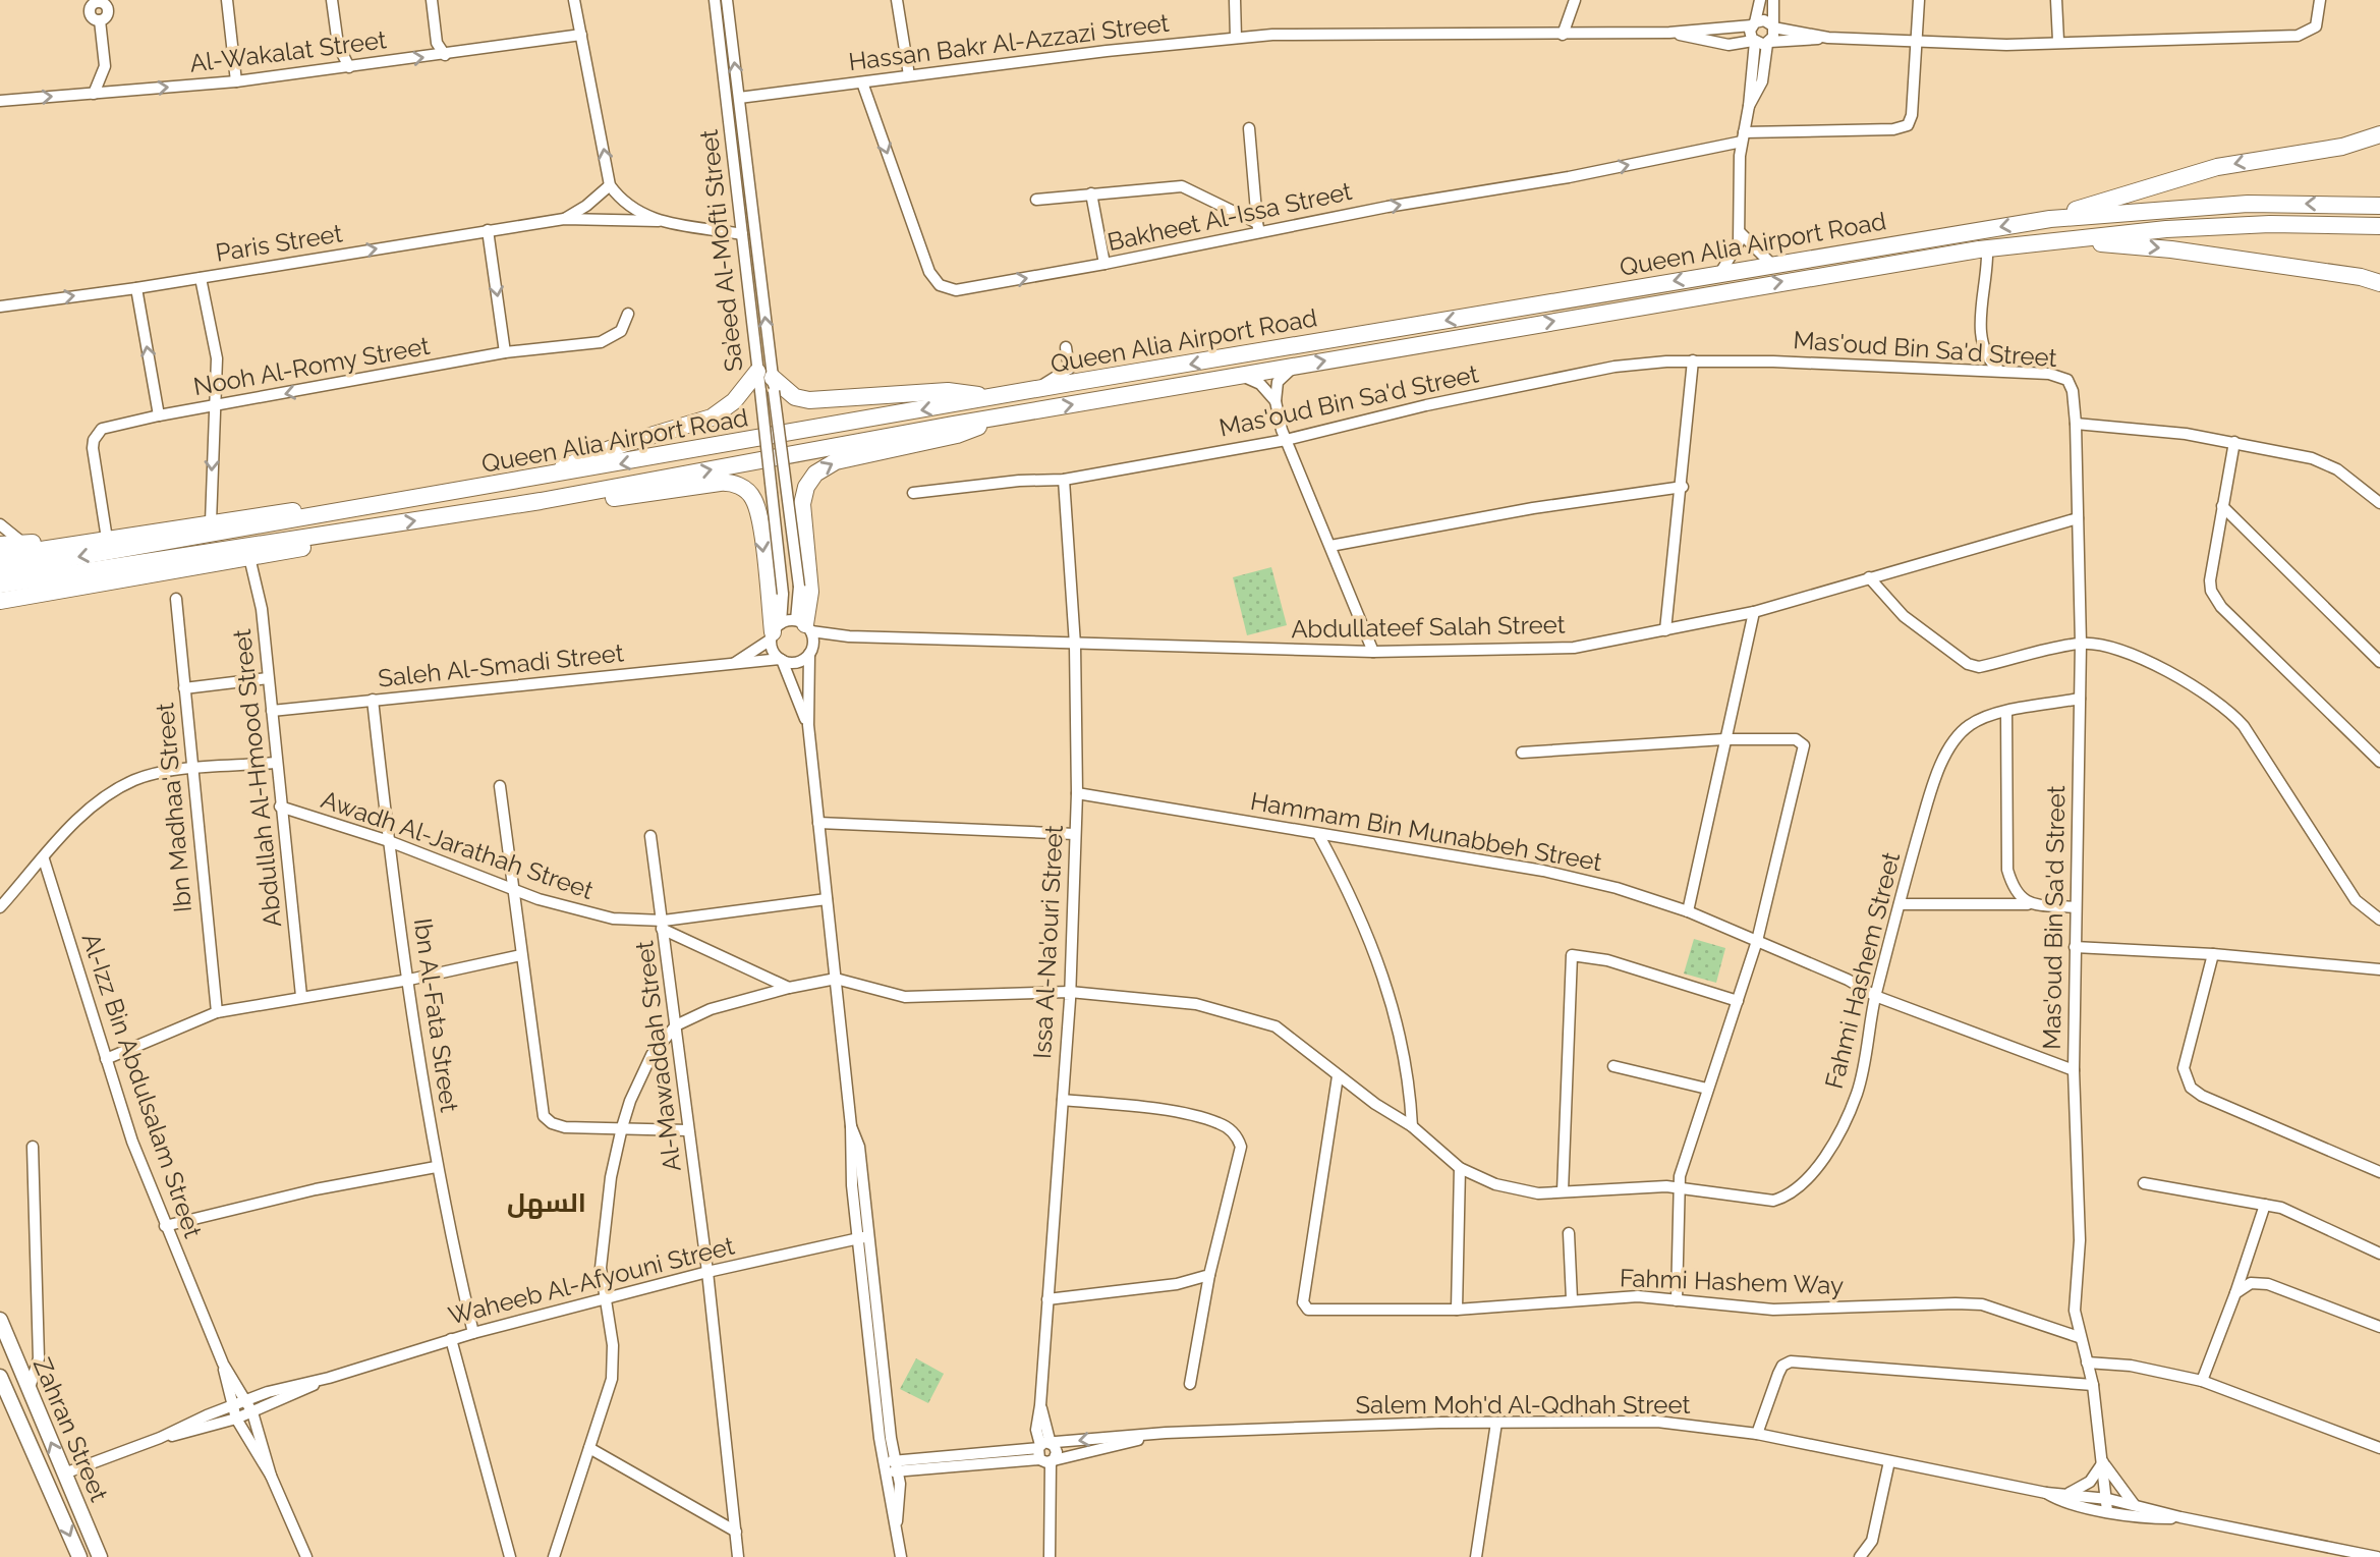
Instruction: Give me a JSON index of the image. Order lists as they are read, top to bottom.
{
  "streets": {
    "highway": ["Queen Alia Airport Road"],
    "main road": ["Zahran Street"],
    "street": [
      "Hassan Bakr Al-Azzazi Street",
      "Al-Wakalat Street",
      "Bakheet Al-Issa Street",
      "Paris Street",
      "Sa’eed Al-Mofti Street",
      "Mas'oud Bin Sa'd Street",
      "Nooh Al-Romy Street",
      "Abdullateef Salah Street",
      "Saleh Al-Smadi Street",
      "Abdullah Al-Hmood Street",
      "Ibn Madhaa' Street",
      "Hammam Bin Munabbeh Street",
      "Awadh Al-Jarathah Street",
      "Issa Al-Na'ouri Street",
      "Fahmi Hashem Street",
      "Ibn Al-Fata Street",
      "Al-Mawaddah Street",
      "Al-Izz Bin Abdulsalam Street",
      "Waheeb Al-Afyouni Street",
      "Fahmi Hashem Way",
      "Salem Moh'd Al-Qdhah Street"
    ]
  },
  "crossings": [
    ["Hassan Bakr Al-Azzazi Street", "Bakheet Al-Issa Street"],
    ["Hassan Bakr Al-Azzazi Street", "Sa’eed Al-Mofti Street"],
    ["Sa’eed Al-Mofti Street", "Abdullateef Salah Street"],
    ["Sa’eed Al-Mofti Street", "Saleh Al-Smadi Street"],
    ["Mas'oud Bin Sa'd Street", "Abdullateef Salah Street"],
    ["Mas'oud Bin Sa'd Street", "Hammam Bin Munabbeh Street"],
    ["Mas'oud Bin Sa'd Street", "Issa Al-Na'ouri Street"],
    ["Mas'oud Bin Sa'd Street", "Fahmi Hashem Street"],
    ["Mas'oud Bin Sa'd Street", "Fahmi Hashem Way"],
    ["Mas'oud Bin Sa'd Street", "Salem Moh'd Al-Qdhah Street"],
    ["Abdullateef Salah Street", "Saleh Al-Smadi Street"],
    ["Abdullateef Salah Street", "Issa Al-Na'ouri Street"],
    ["Saleh Al-Smadi Street", "Abdullah Al-Hmood Street"],
    ["Saleh Al-Smadi Street", "Ibn Al-Fata Street"],
    ["Abdullah Al-Hmood Street", "Awadh Al-Jarathah Street"],
    ["Hammam Bin Munabbeh Street", "Issa Al-Na'ouri Street"],
    ["Hammam Bin Munabbeh Street", "Fahmi Hashem Street"],
    ["Awadh Al-Jarathah Street", "Ibn Al-Fata Street"],
    ["Awadh Al-Jarathah Street", "Al-Mawaddah Street"],
    ["Issa Al-Na'ouri Street", "Fahmi Hashem Street"],
    ["Issa Al-Na'ouri Street", "Salem Moh'd Al-Qdhah Street"],
    ["Fahmi Hashem Street", "Fahmi Hashem Way"],
    ["Ibn Al-Fata Street", "Waheeb Al-Afyouni Street"],
    ["Al-Mawaddah Street", "Waheeb Al-Afyouni Street"],
    ["Al-Izz Bin Abdulsalam Street", "Waheeb Al-Afyouni Street"],
    ["Waheeb Al-Afyouni Street", "Zahran Street"]
  ],
  "one_way": [
    "Al-Wakalat Street",
    "Bakheet Al-Issa Street",
    "Paris Street",
    "Nooh Al-Romy Street"
  ],
  "districts": ["السهل"]
}
